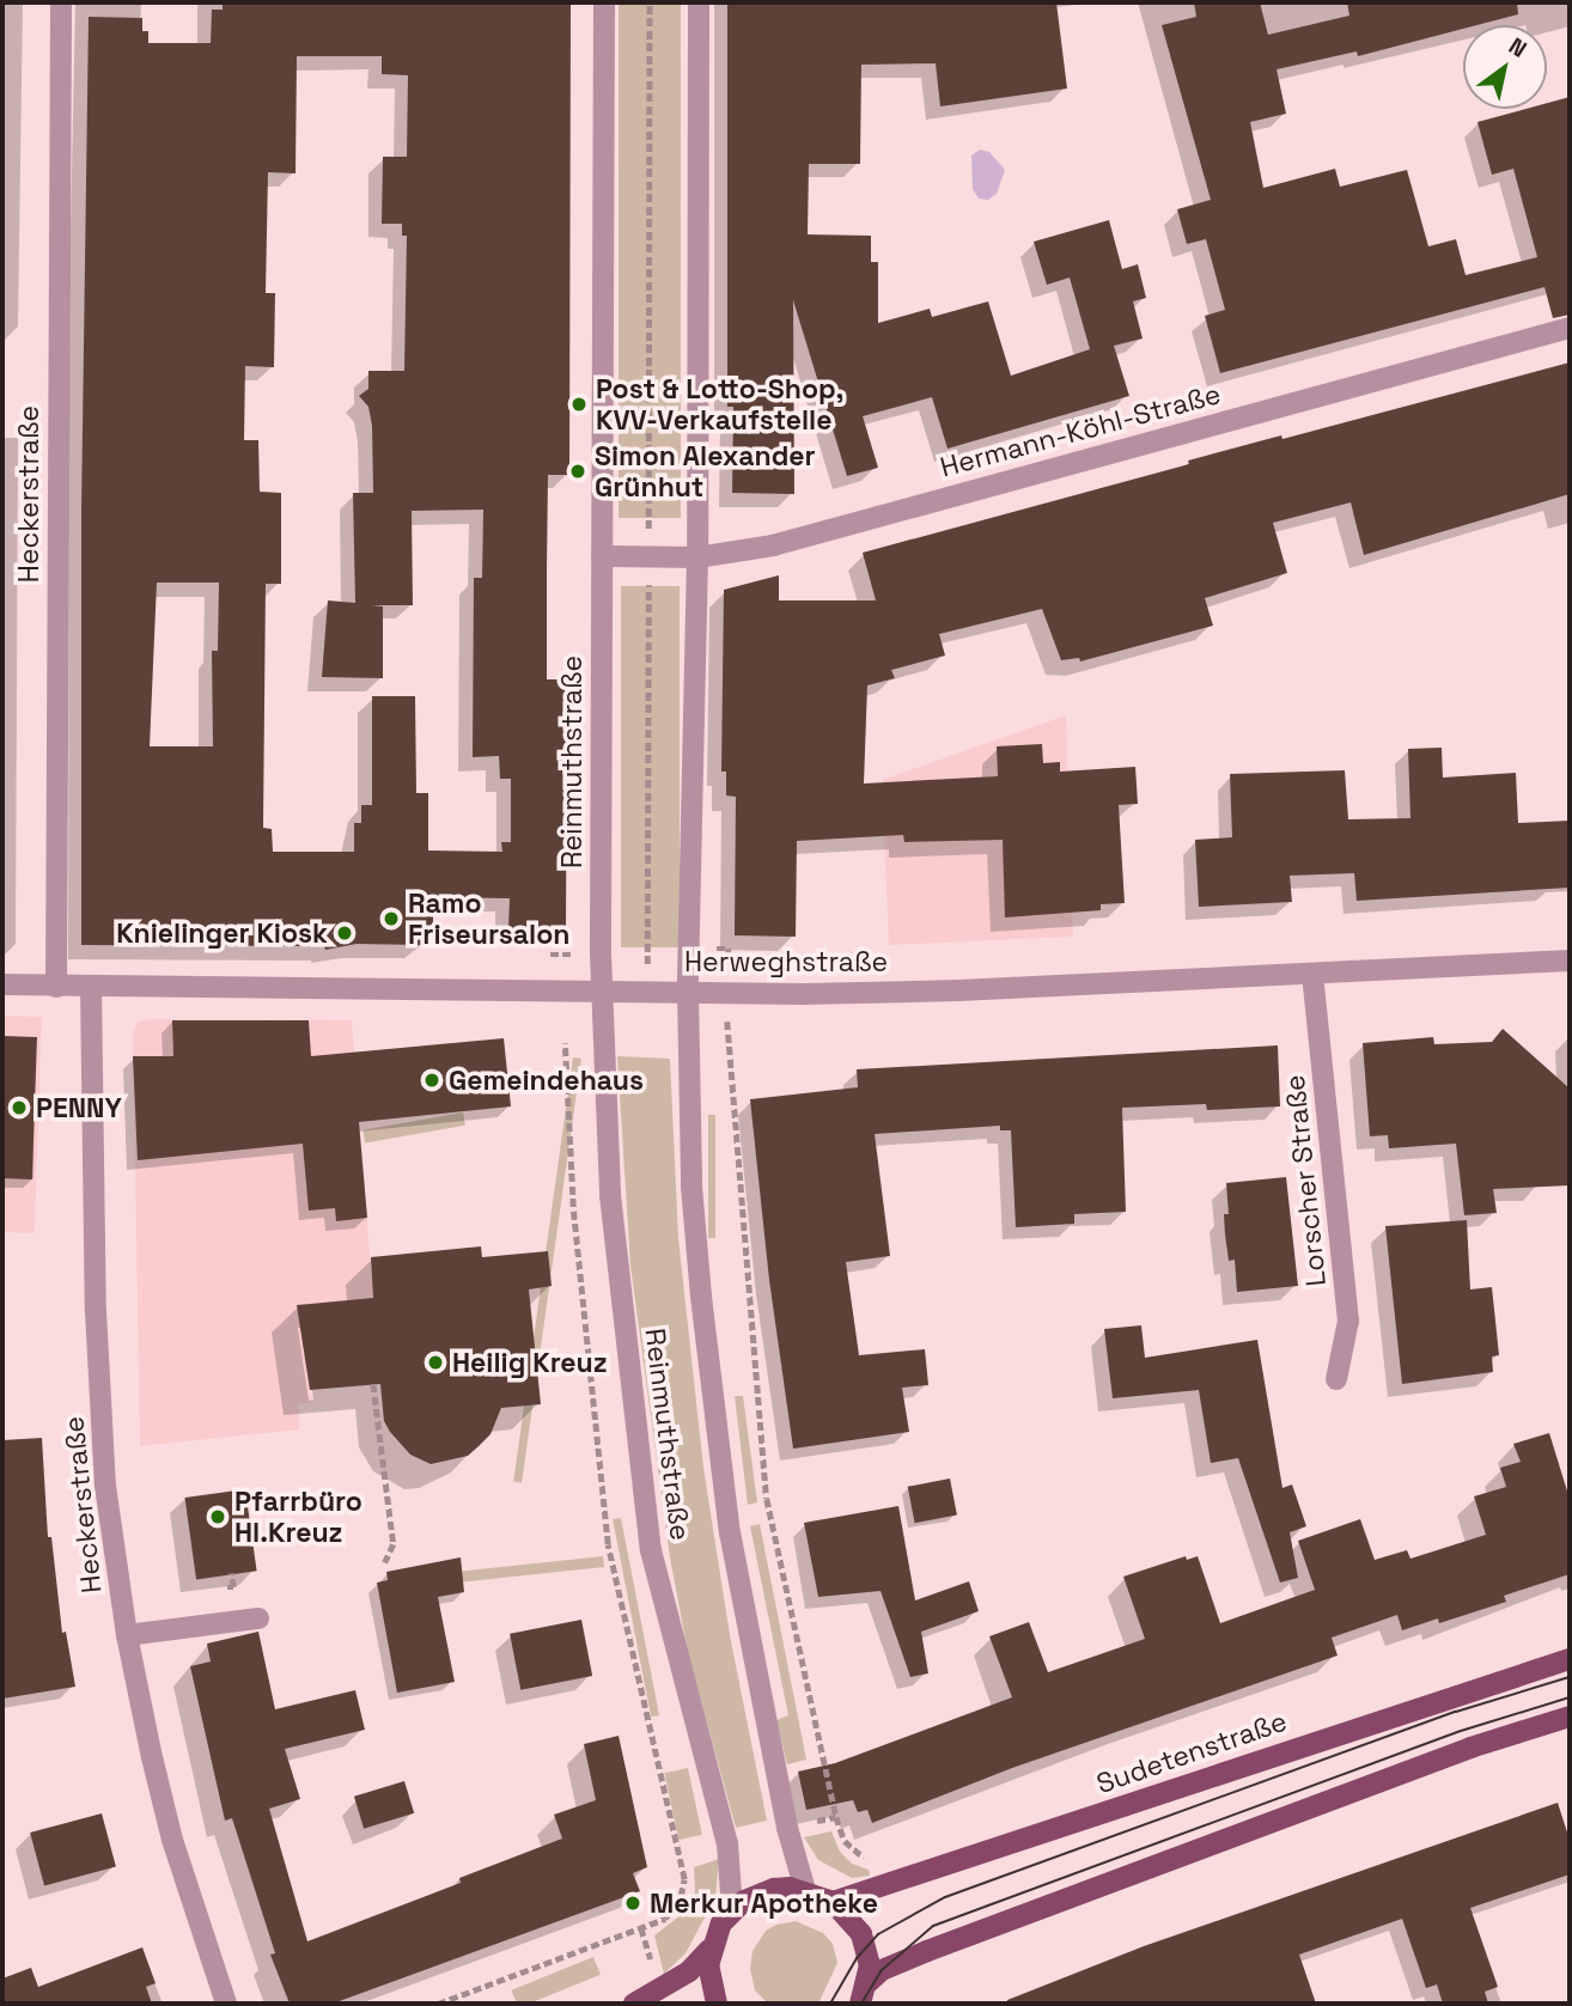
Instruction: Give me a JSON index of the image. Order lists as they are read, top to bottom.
{
  "streets": {
    "main road": ["Sudetenstraße"],
    "street": [
      "Hermann-Köhl-Straße",
      "Heckerstraße",
      "Reinmuthstraße",
      "Herweghstraße",
      "Lorscher Straße"
    ]
  },
  "crossings": [
    ["Hermann-Köhl-Straße", "Reinmuthstraße"],
    ["Heckerstraße", "Herweghstraße"],
    ["Reinmuthstraße", "Herweghstraße"],
    ["Herweghstraße", "Lorscher Straße"]
  ],
  "places": [
    "Post & Lotto-Shop, KVV-Verkaufstelle",
    "Simon Alexander Grünhut",
    "Ramo Friseursalon",
    "Knielinger Kiosk",
    "Gemeindehaus",
    "PENNY",
    "Heilig Kreuz",
    "Pfarrbüro Hl.Kreuz",
    "Merkur Apotheke"
  ],
  "north": "top right"
}
